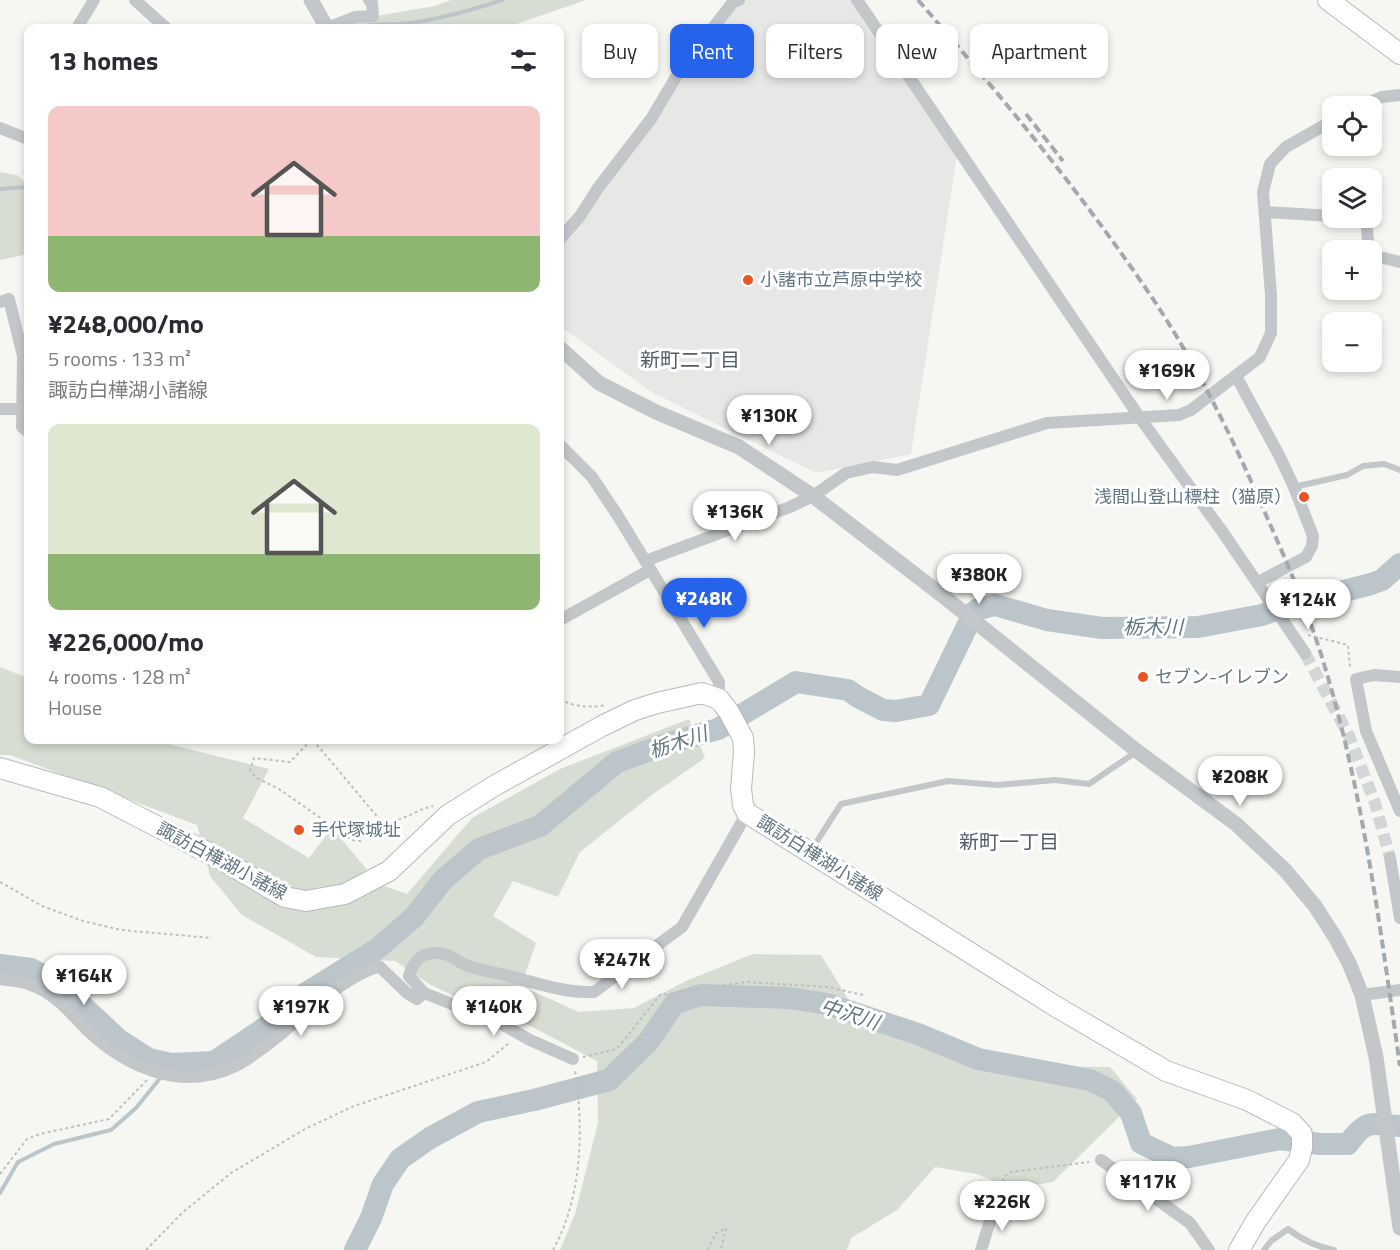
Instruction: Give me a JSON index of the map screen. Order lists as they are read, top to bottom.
{
  "streets": {
    "main road": ["諏訪白樺湖小諸線"]
  },
  "districts": ["新町二丁目", "新町一丁目"],
  "water": ["栃木川", "中沢川"],
  "places": [
    "小諸市立芦原中学校",
    "浅間山登山標柱（猫原）",
    "セブン-イレブン",
    "手代塚城址"
  ],
  "page": {
    "chip": [
      "Buy",
      "Rent",
      "Filters",
      "New",
      "Apartment"
    ],
    "heading": "13 homes",
    "map_buttons": ["+", "−"],
    "list": [
      {
        "name": "¥248,000/mo",
        "note": "5 rooms · 133 m² · 諏訪白樺湖小諸線"
      },
      {
        "name": "¥226,000/mo",
        "note": "4 rooms · 128 m² · House"
      }
    ],
    "price": [
      "¥169K",
      "¥130K",
      "¥136K",
      "¥380K",
      "¥248K",
      "¥124K",
      "¥208K",
      "¥247K",
      "¥164K",
      "¥197K",
      "¥140K",
      "¥117K",
      "¥226K"
    ]
  }
}
